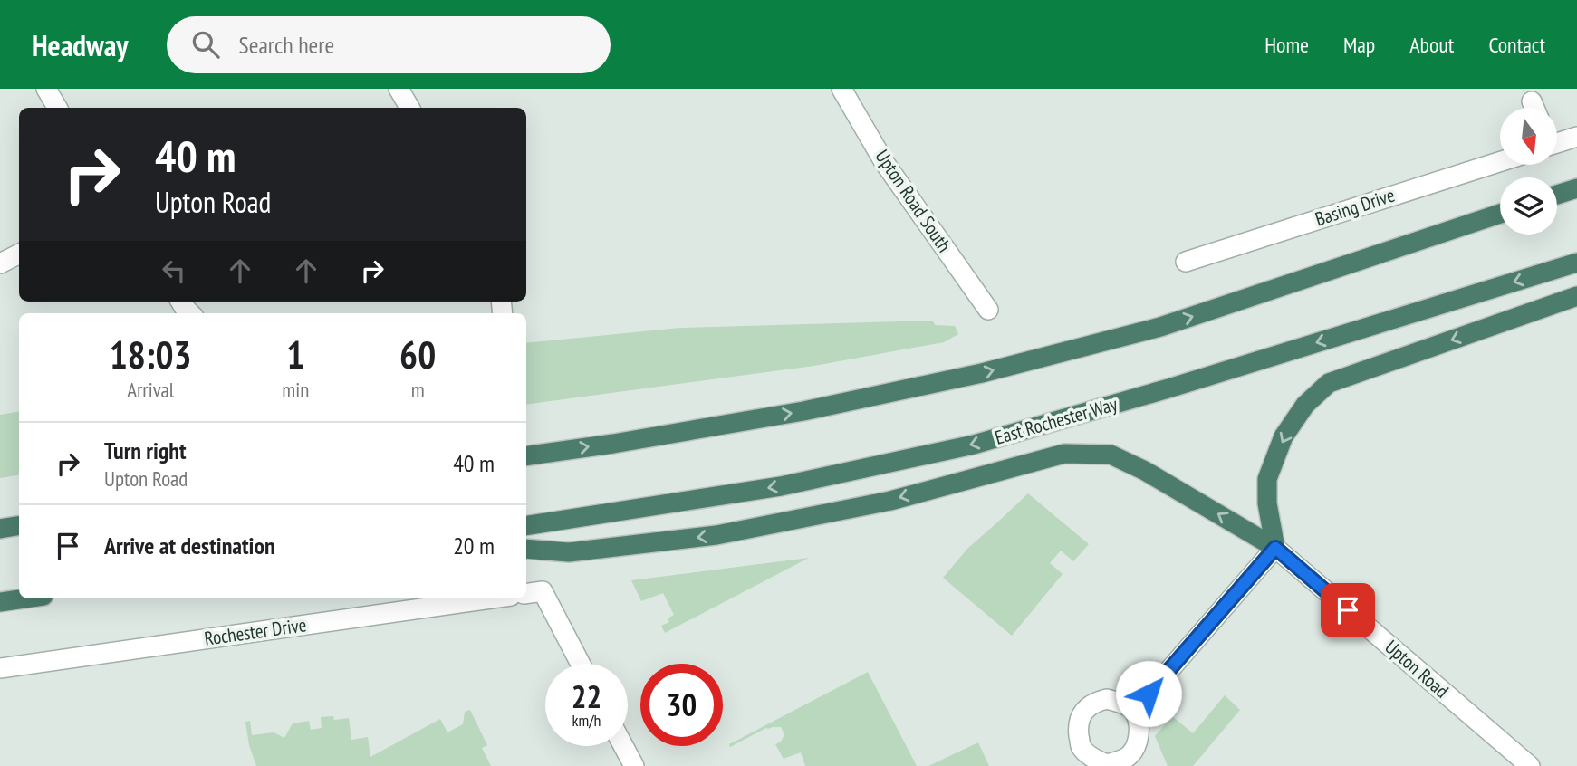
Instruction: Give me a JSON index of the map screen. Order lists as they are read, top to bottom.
{
  "streets": {
    "highway": ["East Rochester Way"],
    "street": [
      "Upton Road South",
      "Basing Drive",
      "Rochester Drive",
      "Upton Road"
    ]
  },
  "north": "bottom",
  "page": {
    "header": "Headway",
    "search": "Search here",
    "nav": [
      "Home",
      "Map",
      "About",
      "Contact"
    ],
    "turn": ["40 m", "Upton Road"],
    "eta": [
      "18:03",
      "Arrival",
      "1",
      "min",
      "60",
      "m"
    ],
    "list": [
      {
        "name": "Turn right",
        "note": "Upton Road",
        "value": "40 m"
      },
      {
        "name": "Arrive at destination",
        "value": "20 m"
      }
    ],
    "speed": "22 km/h",
    "limit": "30"
  }
}
